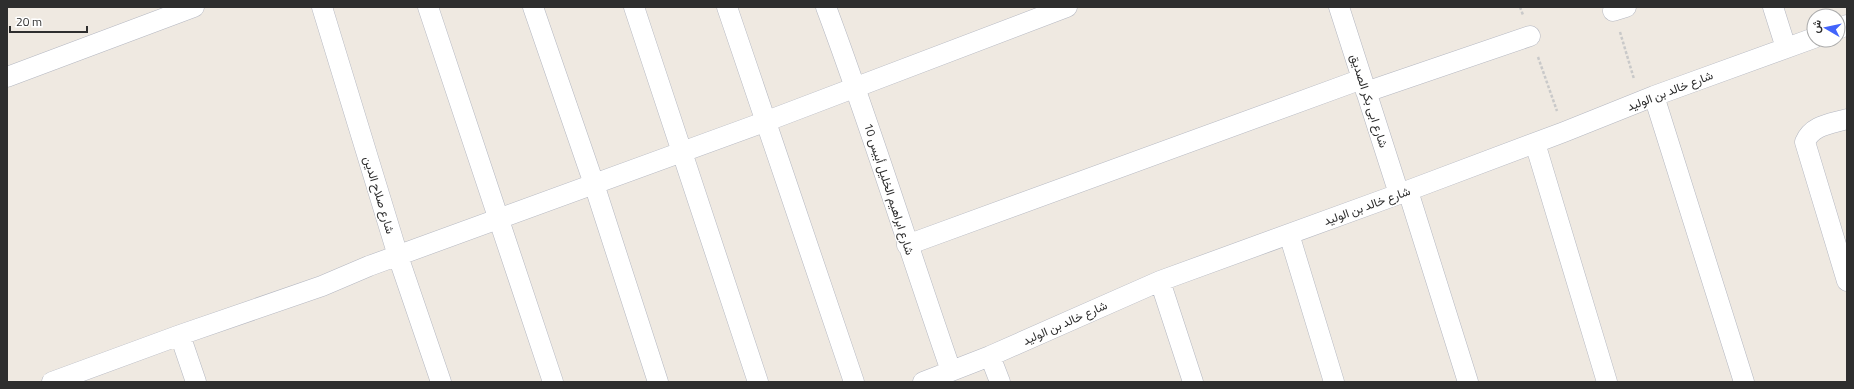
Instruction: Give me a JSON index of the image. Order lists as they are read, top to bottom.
{
  "streets": {
    "street": [
      "شارع خالد بن الوليد",
      "شارع ابى بكر الصديق",
      "شارع ابراهيم الخليل أبيس 10",
      "شارع صلاح الدين"
    ]
  },
  "crossings": [
    ["شارع خالد بن الوليد", "شارع ابى بكر الصديق"],
    ["شارع خالد بن الوليد", "شارع ابراهيم الخليل أبيس 10"]
  ],
  "scale_bar": "20 m",
  "north": "left"
}
